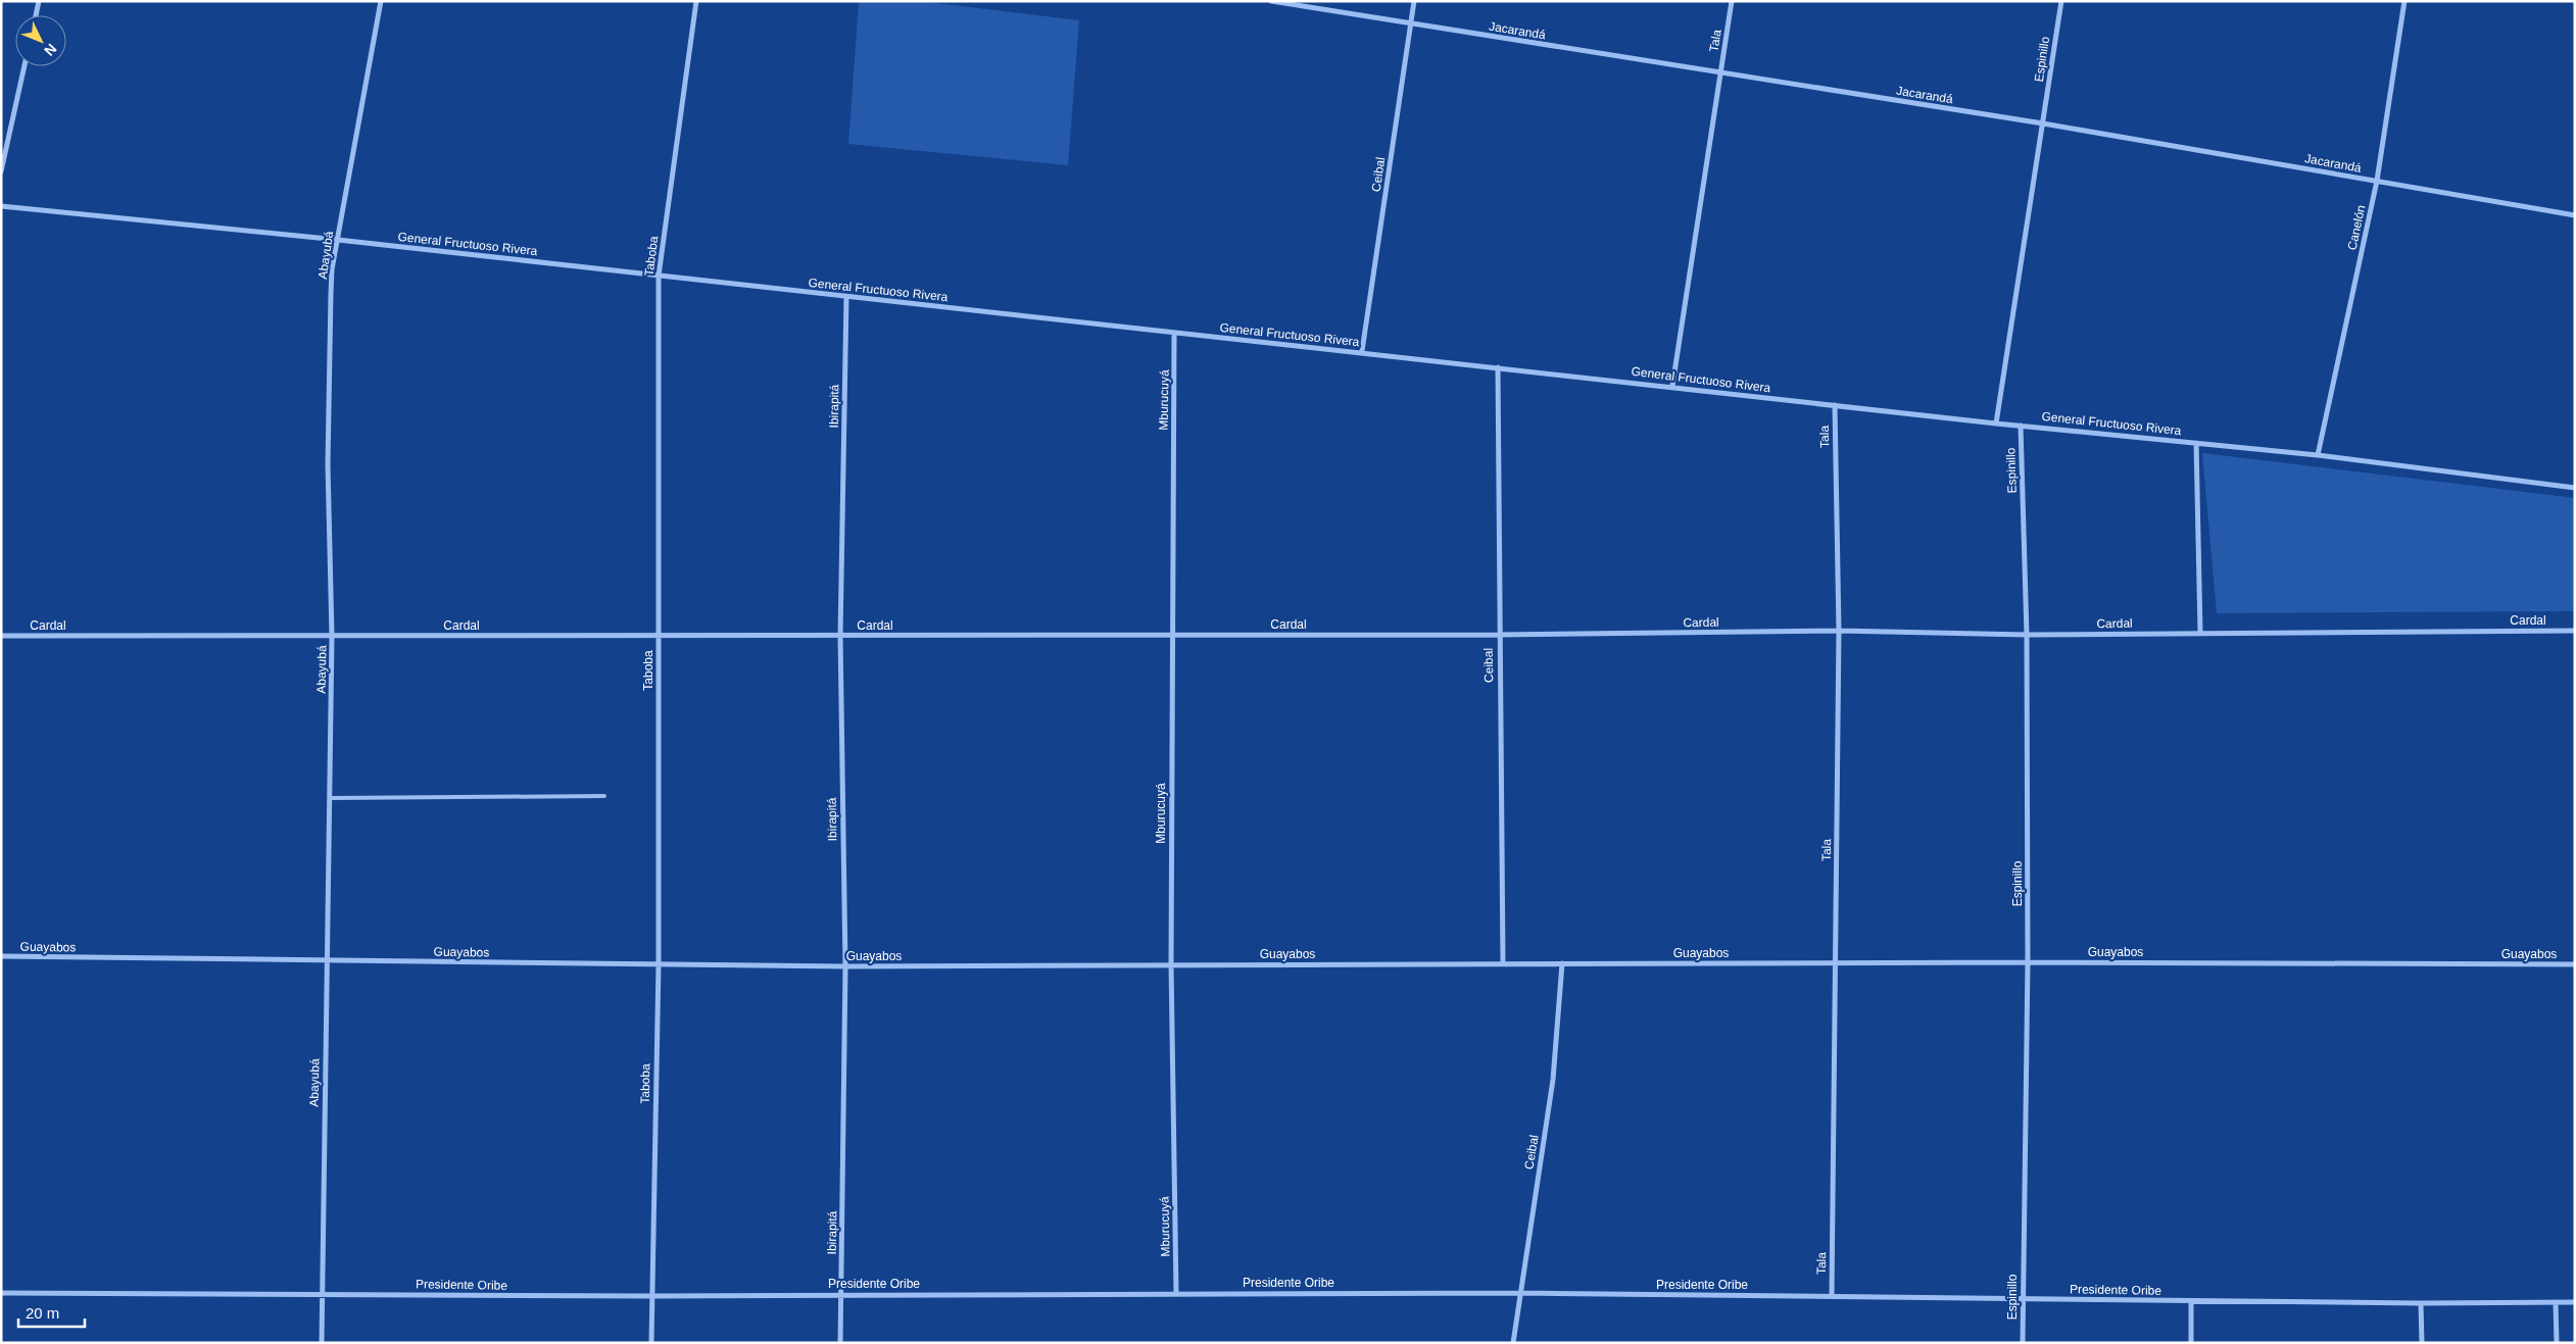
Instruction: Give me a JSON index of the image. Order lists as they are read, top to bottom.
{
  "streets": {
    "street": [
      "Jacarandá",
      "Tala",
      "Espinillo",
      "Ceibal",
      "Canelón",
      "General Fructuoso Rivera",
      "Abayubá",
      "Taboba",
      "Mburucuyá",
      "Ibirapitá",
      "Cardal",
      "Guayabos",
      "Presidente Oribe"
    ]
  },
  "crossings": [
    ["Jacarandá", "Tala"],
    ["Jacarandá", "Espinillo"],
    ["Jacarandá", "Ceibal"],
    ["Jacarandá", "Canelón"],
    ["Tala", "General Fructuoso Rivera"],
    ["Tala", "Cardal"],
    ["Tala", "Guayabos"],
    ["Tala", "Presidente Oribe"],
    ["Espinillo", "General Fructuoso Rivera"],
    ["Espinillo", "Cardal"],
    ["Espinillo", "Guayabos"],
    ["Espinillo", "Presidente Oribe"],
    ["Ceibal", "General Fructuoso Rivera"],
    ["Ceibal", "Cardal"],
    ["Ceibal", "Guayabos"],
    ["Ceibal", "Presidente Oribe"],
    ["Canelón", "General Fructuoso Rivera"],
    ["General Fructuoso Rivera", "Abayubá"],
    ["General Fructuoso Rivera", "Taboba"],
    ["General Fructuoso Rivera", "Mburucuyá"],
    ["General Fructuoso Rivera", "Ibirapitá"],
    ["Abayubá", "Cardal"],
    ["Abayubá", "Guayabos"],
    ["Abayubá", "Presidente Oribe"],
    ["Taboba", "Cardal"],
    ["Taboba", "Guayabos"],
    ["Taboba", "Presidente Oribe"],
    ["Mburucuyá", "Cardal"],
    ["Mburucuyá", "Guayabos"],
    ["Mburucuyá", "Presidente Oribe"],
    ["Ibirapitá", "Cardal"],
    ["Ibirapitá", "Guayabos"],
    ["Ibirapitá", "Presidente Oribe"]
  ],
  "scale_bar": "20 m",
  "north": "bottom right"
}
